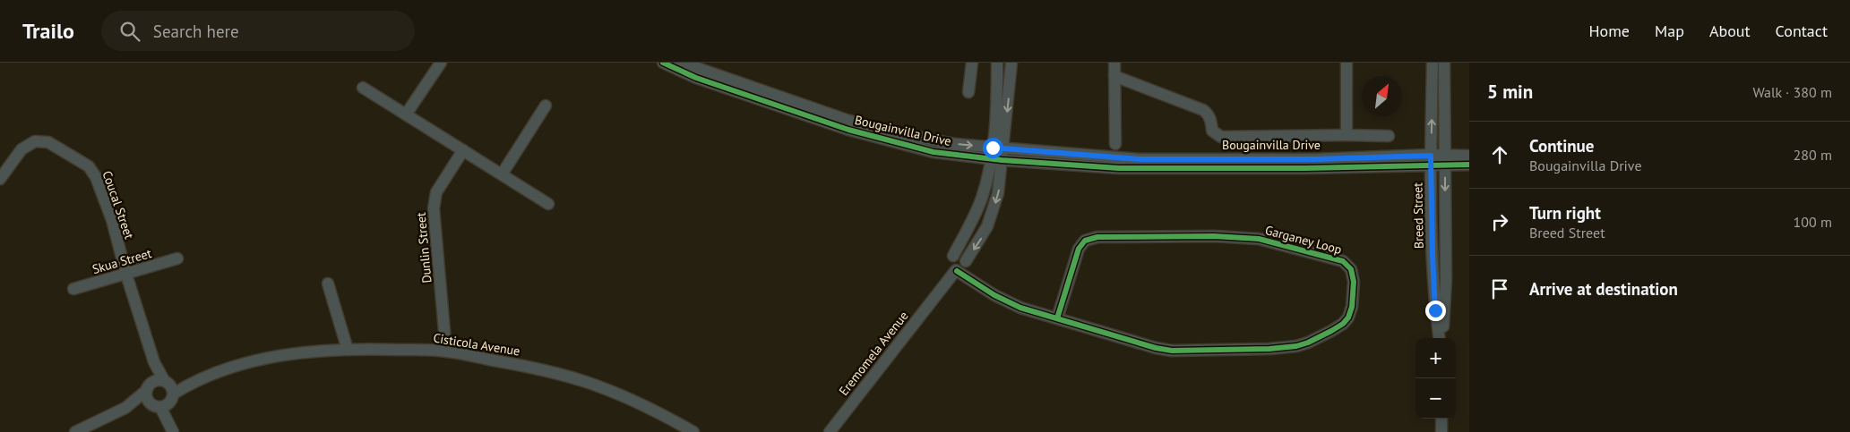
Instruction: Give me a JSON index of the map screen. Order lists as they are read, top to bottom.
{
  "streets": {
    "street": [
      "Bougainvilla Drive",
      "Coucal Street",
      "Breed Street",
      "Garganey Loop",
      "Dunlin Street",
      "Skua Street",
      "Cisticola Avenue",
      "Eremomela Avenue"
    ]
  },
  "crossings": [
    ["Bougainvilla Drive", "Breed Street"],
    ["Bougainvilla Drive", "Eremomela Avenue"],
    ["Coucal Street", "Skua Street"],
    ["Coucal Street", "Cisticola Avenue"],
    ["Garganey Loop", "Eremomela Avenue"],
    ["Dunlin Street", "Cisticola Avenue"]
  ],
  "north": "top right",
  "page": {
    "header": "Trailo",
    "search": "Search here",
    "nav": [
      "Home",
      "Map",
      "About",
      "Contact"
    ],
    "heading": ["5 min", "Walk · 380 m"],
    "list": [
      ["Continue", "Bougainvilla Drive", "280 m"],
      ["Turn right", "Breed Street", "100 m"],
      "Arrive at destination"
    ],
    "map_buttons": ["+", "−"]
  }
}
